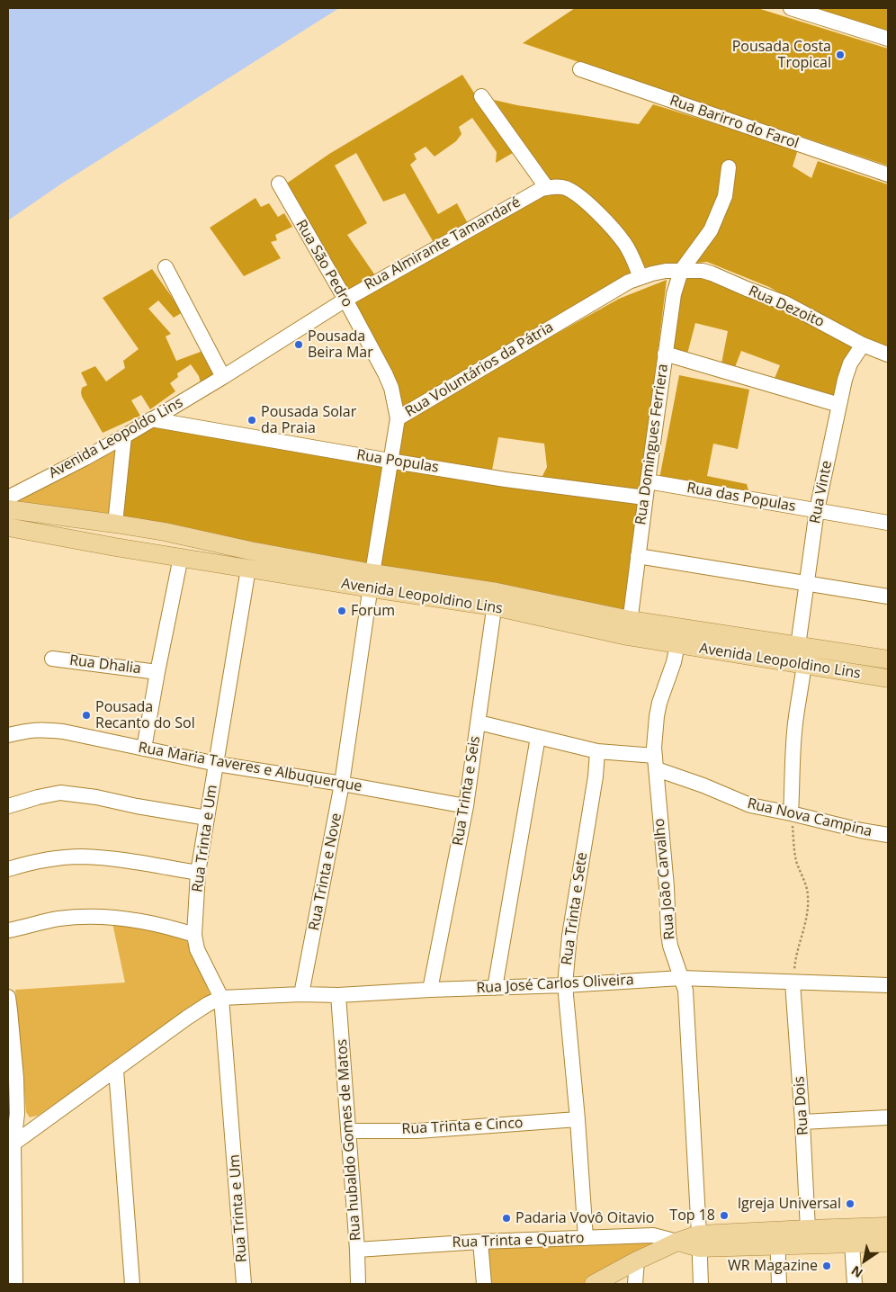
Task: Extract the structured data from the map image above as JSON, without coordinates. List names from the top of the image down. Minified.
{"streets":{"main road":["Avenida Leopoldino Lins"],"street":["Rua Barirro do Farol","Rua Almirante Tamandaré","Rua São Pedro","Rua Dezoito","Rua Voluntários da Pátria","Avenida Leopoldo Lins","Rua Domingues Ferriera","Rua Populas","Rua Vinte","Rua das Populas","Rua Dhalia","Rua Maria Taveres e Albuquerque","Rua Trinta e Seis","Rua Nova Campina","Rua Trinta e Um","Rua Trinta e Nove","Rua João Carvalho","Rua Trinta e Sete","Rua José Carlos Oliveira","Rua Dois","Rua Trinta e Cinco","Rua hubaldo Gomes de Matos","Rua Trinta e Quatro"]},"crossings":[["Rua Almirante Tamandaré","Rua São Pedro"],["Rua Almirante Tamandaré","Rua Voluntários da Pátria"],["Rua Almirante Tamandaré","Avenida Leopoldo Lins"],["Rua São Pedro","Rua Voluntários da Pátria"],["Rua Dezoito","Rua Voluntários da Pátria"],["Rua Dezoito","Rua Domingues Ferriera"],["Rua Dezoito","Rua Vinte"],["Rua Voluntários da Pátria","Rua Domingues Ferriera"],["Rua Voluntários da Pátria","Rua Populas"],["Rua Voluntários da Pátria","Avenida Leopoldino Lins"],["Rua Voluntários da Pátria","Rua Trinta e Nove"],["Avenida Leopoldo Lins","Rua Populas"],["Rua Domingues Ferriera","Rua Populas"],["Rua Domingues Ferriera","Rua das Populas"],["Rua Domingues Ferriera","Avenida Leopoldino Lins"],["Rua Vinte","Rua das Populas"],["Rua Vinte","Avenida Leopoldino Lins"],["Rua Vinte","Rua Nova Campina"],["Avenida Leopoldino Lins","Rua Trinta e Seis"],["Avenida Leopoldino Lins","Rua Trinta e Um"],["Avenida Leopoldino Lins","Rua Trinta e Nove"],["Avenida Leopoldino Lins","Rua João Carvalho"],["Rua Maria Taveres e Albuquerque","Rua Trinta e Seis"],["Rua Maria Taveres e Albuquerque","Rua Trinta e Um"],["Rua Maria Taveres e Albuquerque","Rua Trinta e Nove"],["Rua Trinta e Seis","Rua José Carlos Oliveira"],["Rua Nova Campina","Rua João Carvalho"],["Rua Trinta e Um","Rua José Carlos Oliveira"],["Rua Trinta e Nove","Rua José Carlos Oliveira"],["Rua João Carvalho","Rua José Carlos Oliveira"],["Rua Trinta e Sete","Rua José Carlos Oliveira"],["Rua Trinta e Sete","Rua Trinta e Cinco"],["Rua Trinta e Sete","Rua Trinta e Quatro"],["Rua José Carlos Oliveira","Rua Dois"],["Rua José Carlos Oliveira","Rua hubaldo Gomes de Matos"],["Rua Trinta e Cinco","Rua hubaldo Gomes de Matos"],["Rua hubaldo Gomes de Matos","Rua Trinta e Quatro"]],"places":["Pousada Costa Tropical","Pousada Beira Mar","Pousada Solar da Praia","Forum","Pousada Recanto do Sol","Igreja Universal","Top 18","Padaria Vovô Oitavio","WR Magazine"],"north":"bottom left"}
